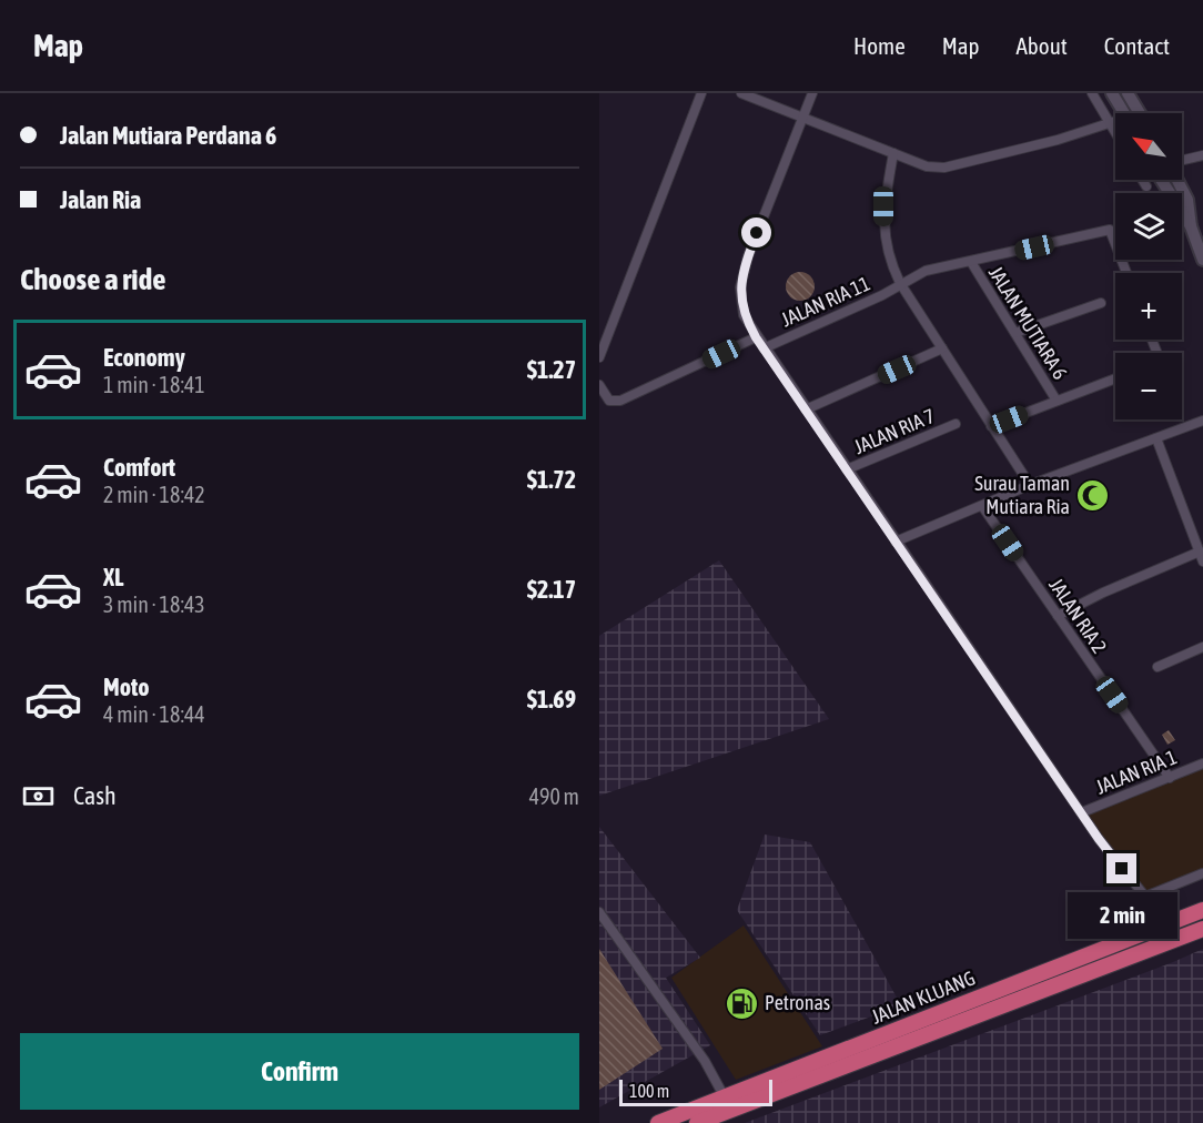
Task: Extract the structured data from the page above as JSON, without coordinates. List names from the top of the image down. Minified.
{"streets":{"highway":["JALAN KLUANG"],"street":["JALAN RIA 11","JALAN MUTIARA 6","JALAN RIA 7","JALAN RIA 2","JALAN RIA 1"]},"crossings":[["JALAN RIA 11","JALAN MUTIARA 6"],["JALAN RIA 2","JALAN RIA 1"]],"places":{"mosque":["Surau Taman Mutiara Ria"],"fuel station":["Petronas"]},"scale_bar":"100 m","north":"top left","page":{"header":"Map","nav":["Home","Map","About","Contact"],"banner":["Jalan Mutiara Perdana 6","Jalan Ria"],"map_buttons":["+","−"],"heading":"Choose a ride","list":[{"name":"Economy","note":"1 min · 18:41","value":"$1.27"},{"name":"Comfort","note":"2 min · 18:42","value":"$1.72"},{"name":"XL","note":"3 min · 18:43","value":"$2.17"},{"name":"Moto","note":"4 min · 18:44","value":"$1.69"}],"pay":["Cash","490 m"],"bubble":"2 min","buttons":"Confirm","scale":"100 m"}}
